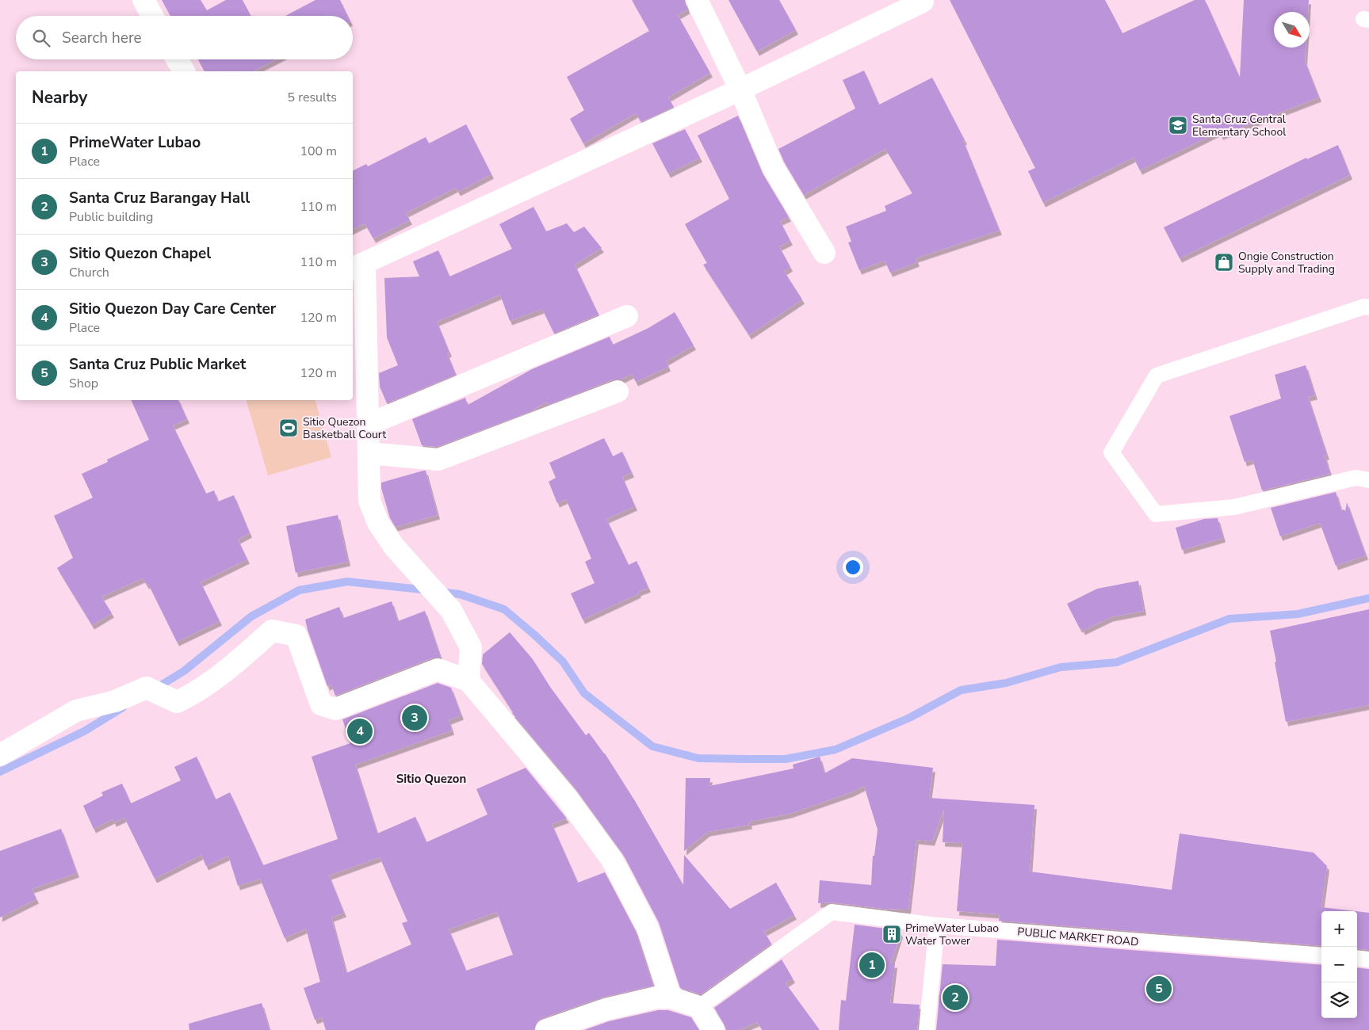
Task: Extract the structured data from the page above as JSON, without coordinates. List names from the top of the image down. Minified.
{"streets":{"lane":["PUBLIC MARKET ROAD"]},"districts":["Sitio Quezon"],"places":{"school or university":["Santa Cruz Central Elementary School"],"shop":["Ongie Construction Supply and Trading"],"sports":["Sitio Quezon Basketball Court"],"building":["PrimeWater Lubao Water Tower"]},"north":"bottom right","page":{"search":"Search here","heading":["Nearby","5 results"],"list":[{"mark":"1","name":"PrimeWater Lubao","note":"Place","value":"100 m"},{"mark":"2","name":"Santa Cruz Barangay Hall","note":"Public building","value":"110 m"},{"mark":"3","name":"Sitio Quezon Chapel","note":"Church","value":"110 m"},{"mark":"4","name":"Sitio Quezon Day Care Center","note":"Place","value":"120 m"},{"mark":"5","name":"Santa Cruz Public Market","note":"Shop","value":"120 m"}],"pins":["3","4","1","5","2"],"map_buttons":["+","−"]}}
